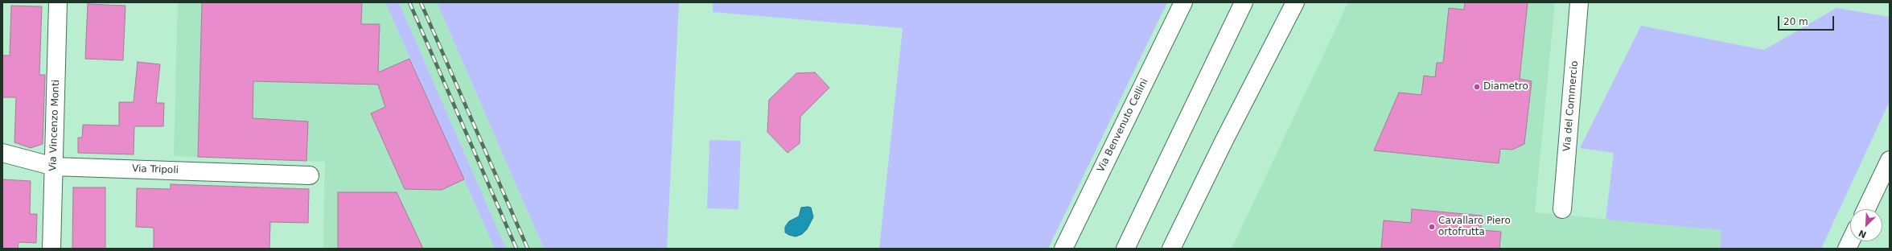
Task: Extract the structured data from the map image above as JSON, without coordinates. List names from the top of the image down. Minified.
{"streets":{"main road":["Via del Commercio","Via Vincenzo Monti","Via Benvenuto Cellini","Via Tripoli"]},"crossings":[["Via Vincenzo Monti","Via Tripoli"]],"places":["Diametro","Cavallaro Piero ortofrutta"],"scale_bar":"20 m","north":"bottom left"}
